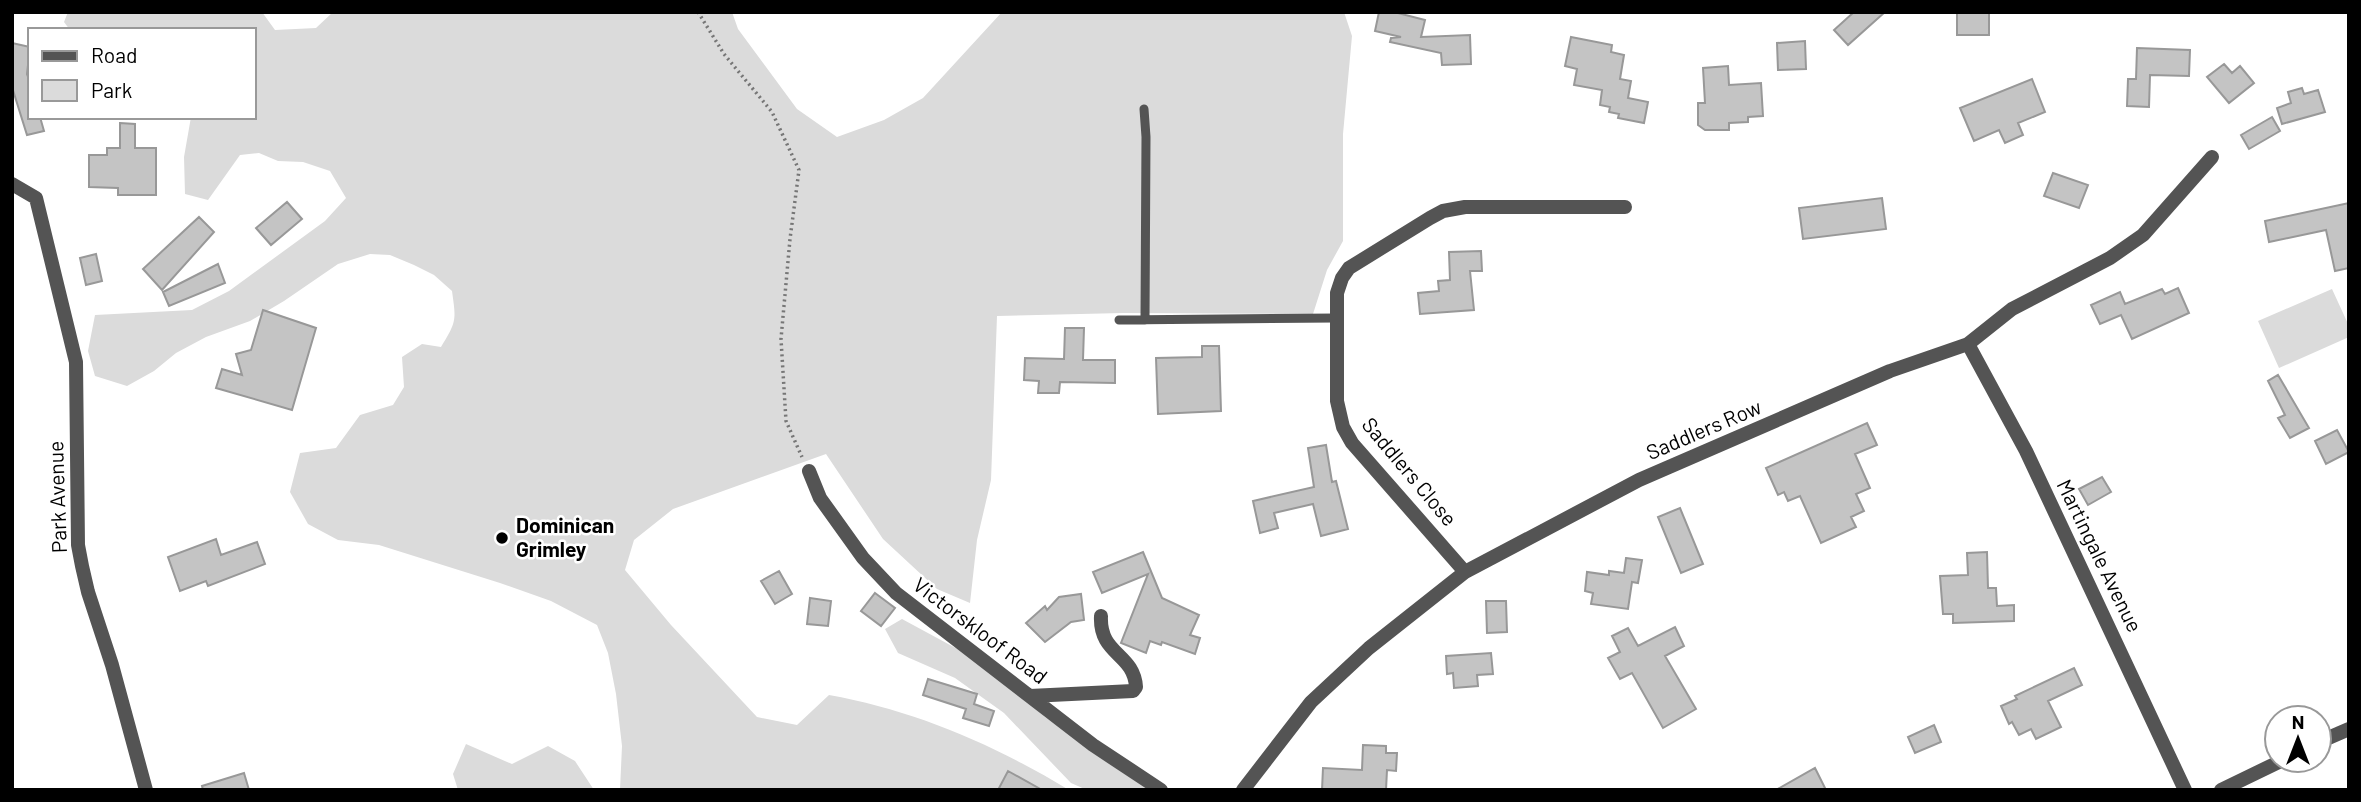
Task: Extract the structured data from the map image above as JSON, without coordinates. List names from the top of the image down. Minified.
{"streets":{"street":["Saddlers Row","Saddlers Close","Park Avenue","Martingale Avenue","Victorskloof Road"]},"crossings":[["Saddlers Row","Saddlers Close"],["Saddlers Row","Martingale Avenue"]],"places":["Dominican Grimley"],"legend":["Road","Park"],"north":"top"}
